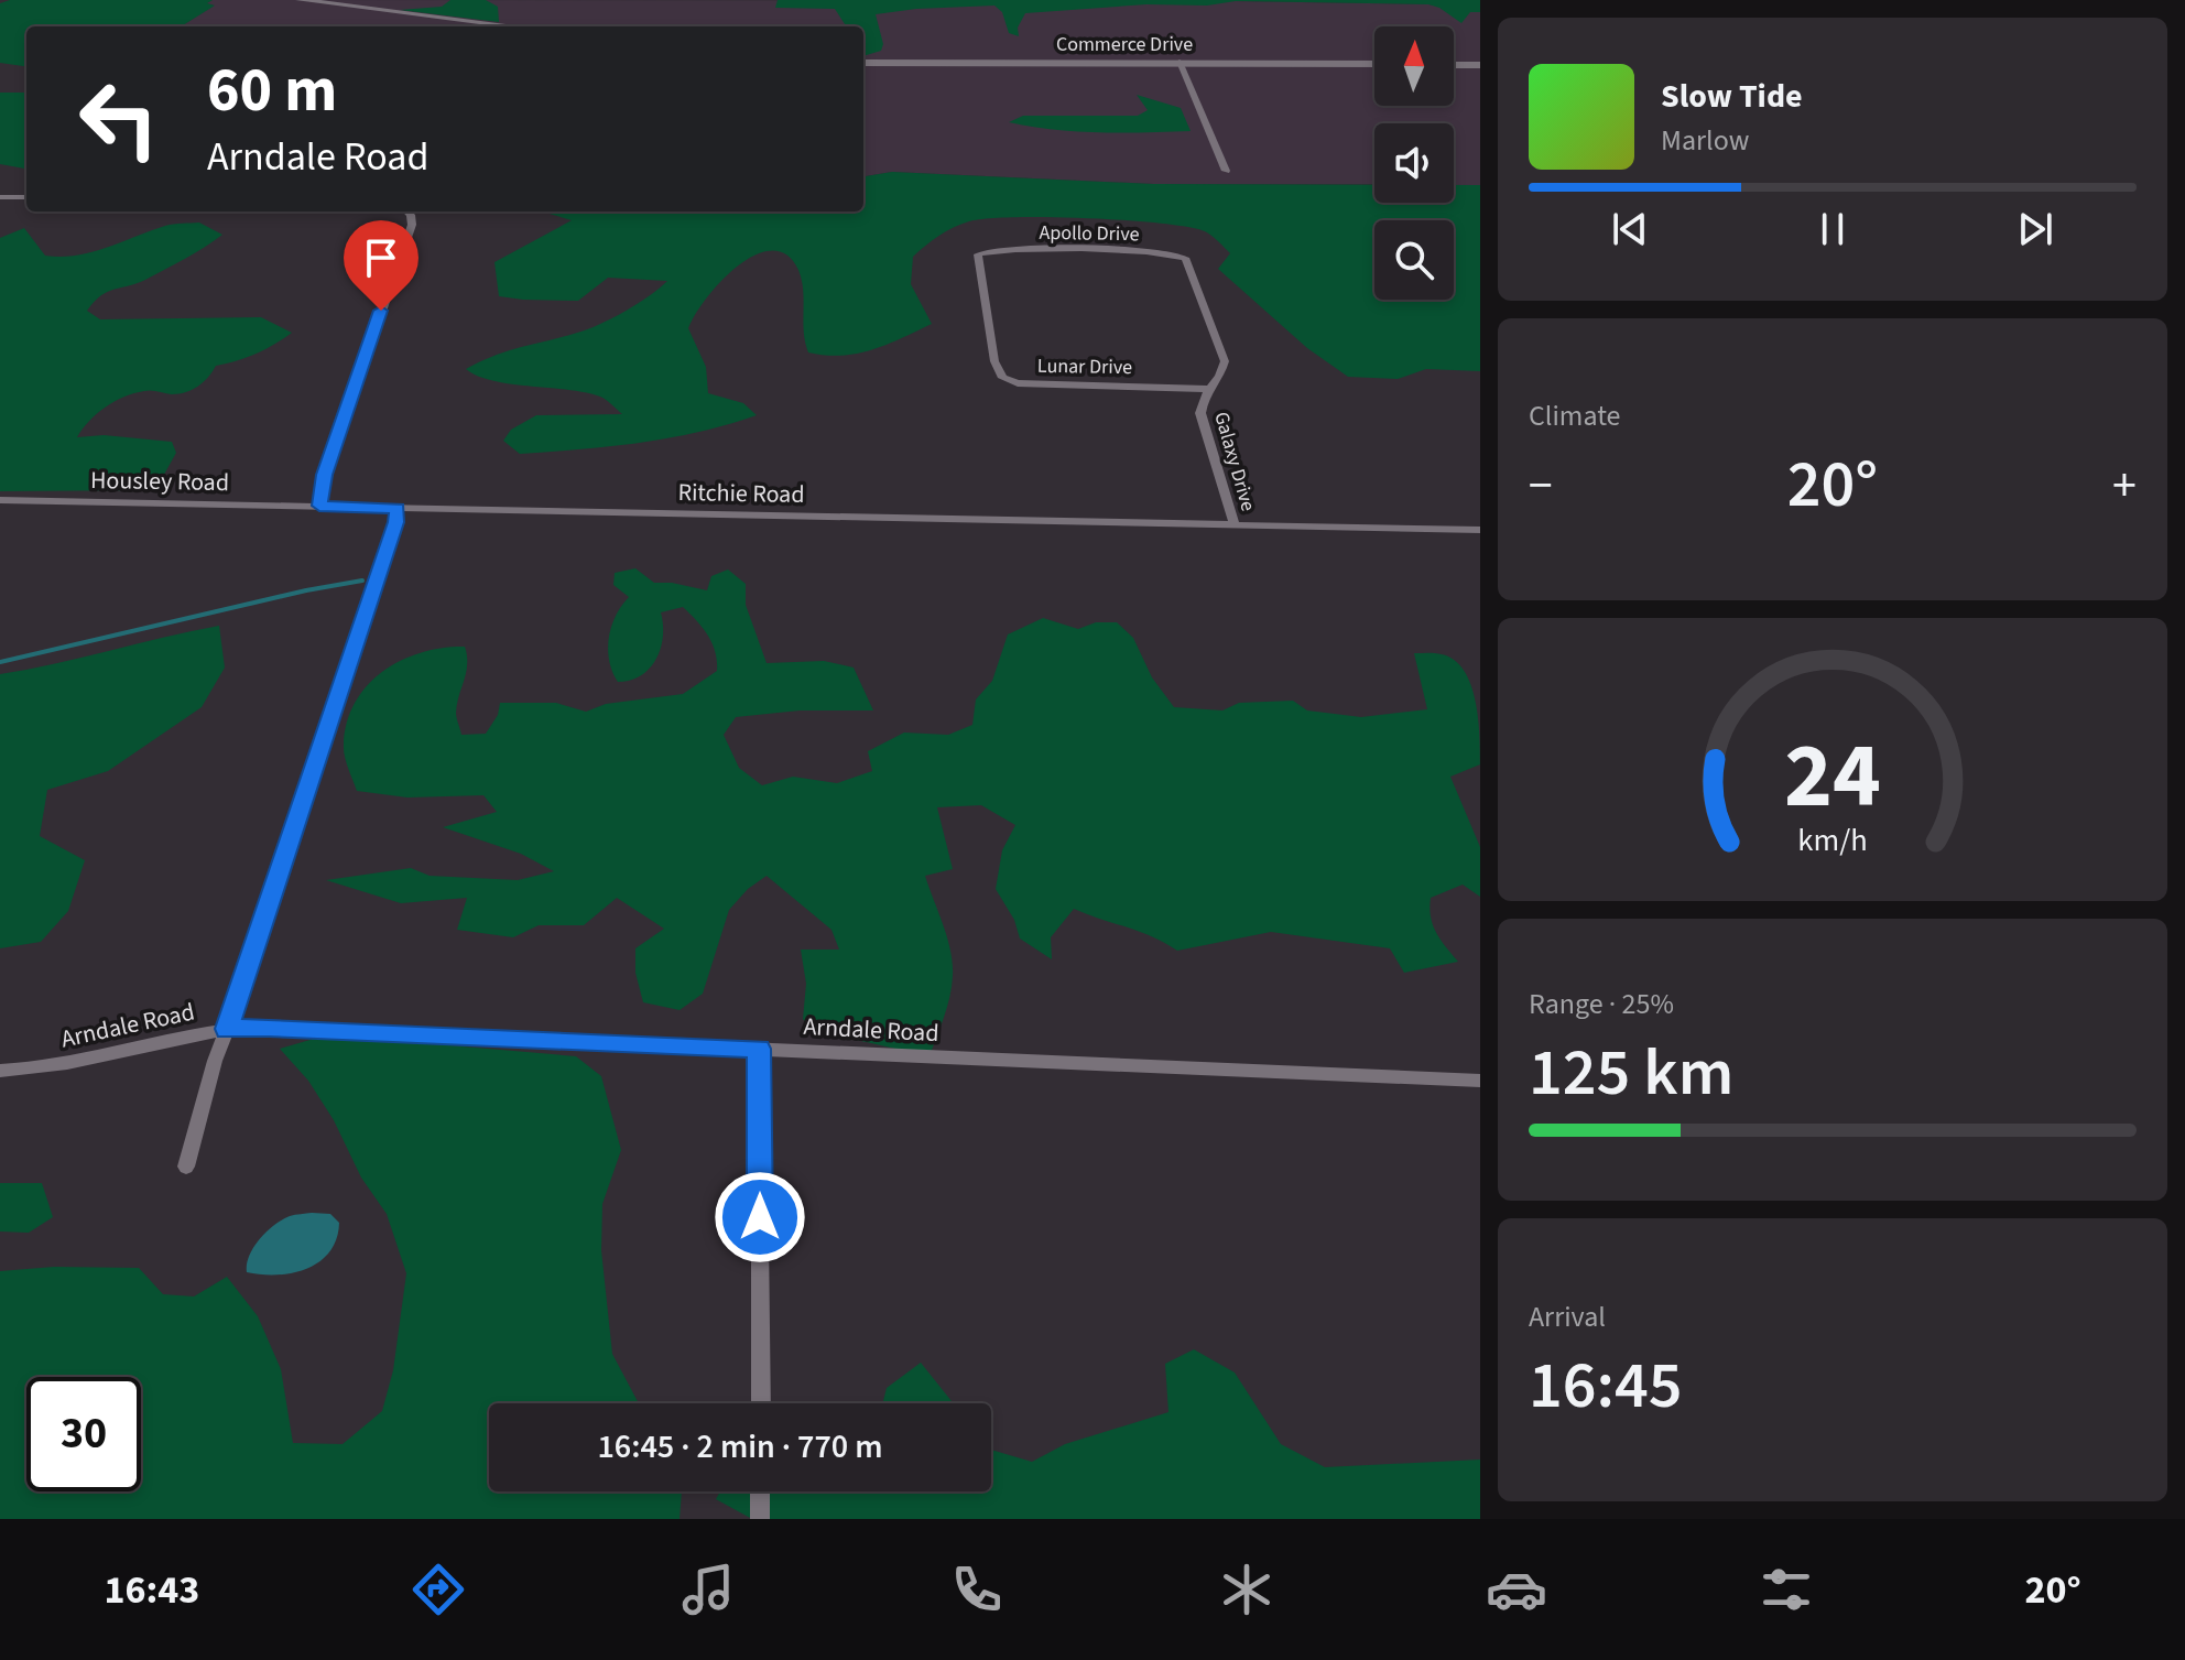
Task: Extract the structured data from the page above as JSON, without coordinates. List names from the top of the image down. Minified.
{"streets":{"street":["Commerce Drive","Apollo Drive","Lunar Drive","Galaxy Drive","Housley Road","Ritchie Road","Arndale Road"]},"crossings":[["Apollo Drive","Lunar Drive"],["Apollo Drive","Galaxy Drive"],["Lunar Drive","Galaxy Drive"],["Galaxy Drive","Ritchie Road"],["Housley Road","Ritchie Road"]],"north":"top","page":{"turn":["60 m","Arndale Road"],"song":["Slow Tide","Marlow"],"tile":["Climate",["Range · 25%","125 km"],["Arrival","16:45"]],"heat":["−","20°","+"],"limit":"30","trip":"16:45 · 2 min · 770 m","tabs":["16:43","20°"],"gauge":["24","km/h"]}}
